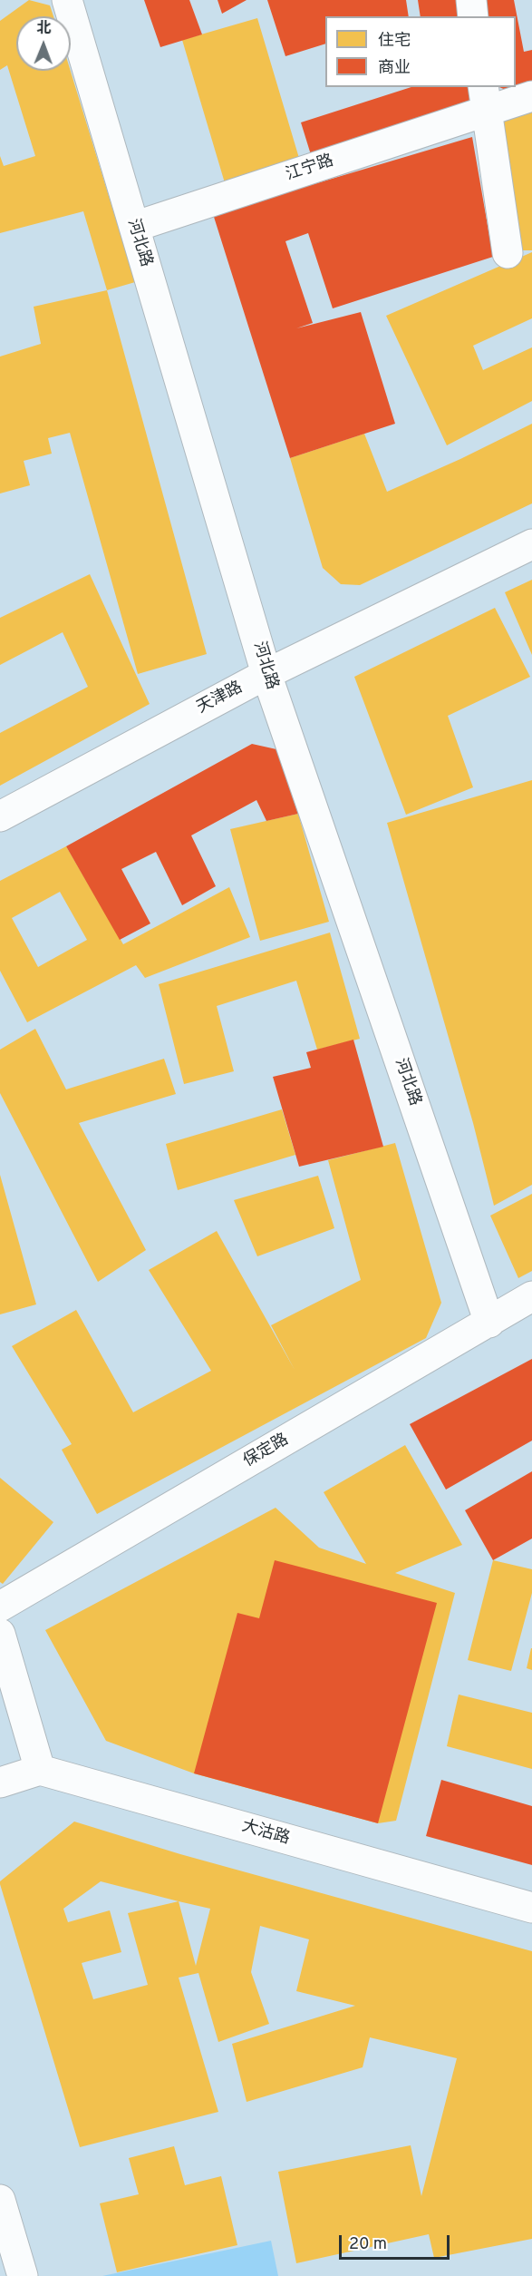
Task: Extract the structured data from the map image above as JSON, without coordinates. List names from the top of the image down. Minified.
{"streets":{"street":["江宁路","河北路","天津路","保定路","大沽路"]},"crossings":[["江宁路","河北路"],["河北路","天津路"],["河北路","保定路"]],"legend":["住宅","商业"],"scale_bar":"20 m","north":"top"}
